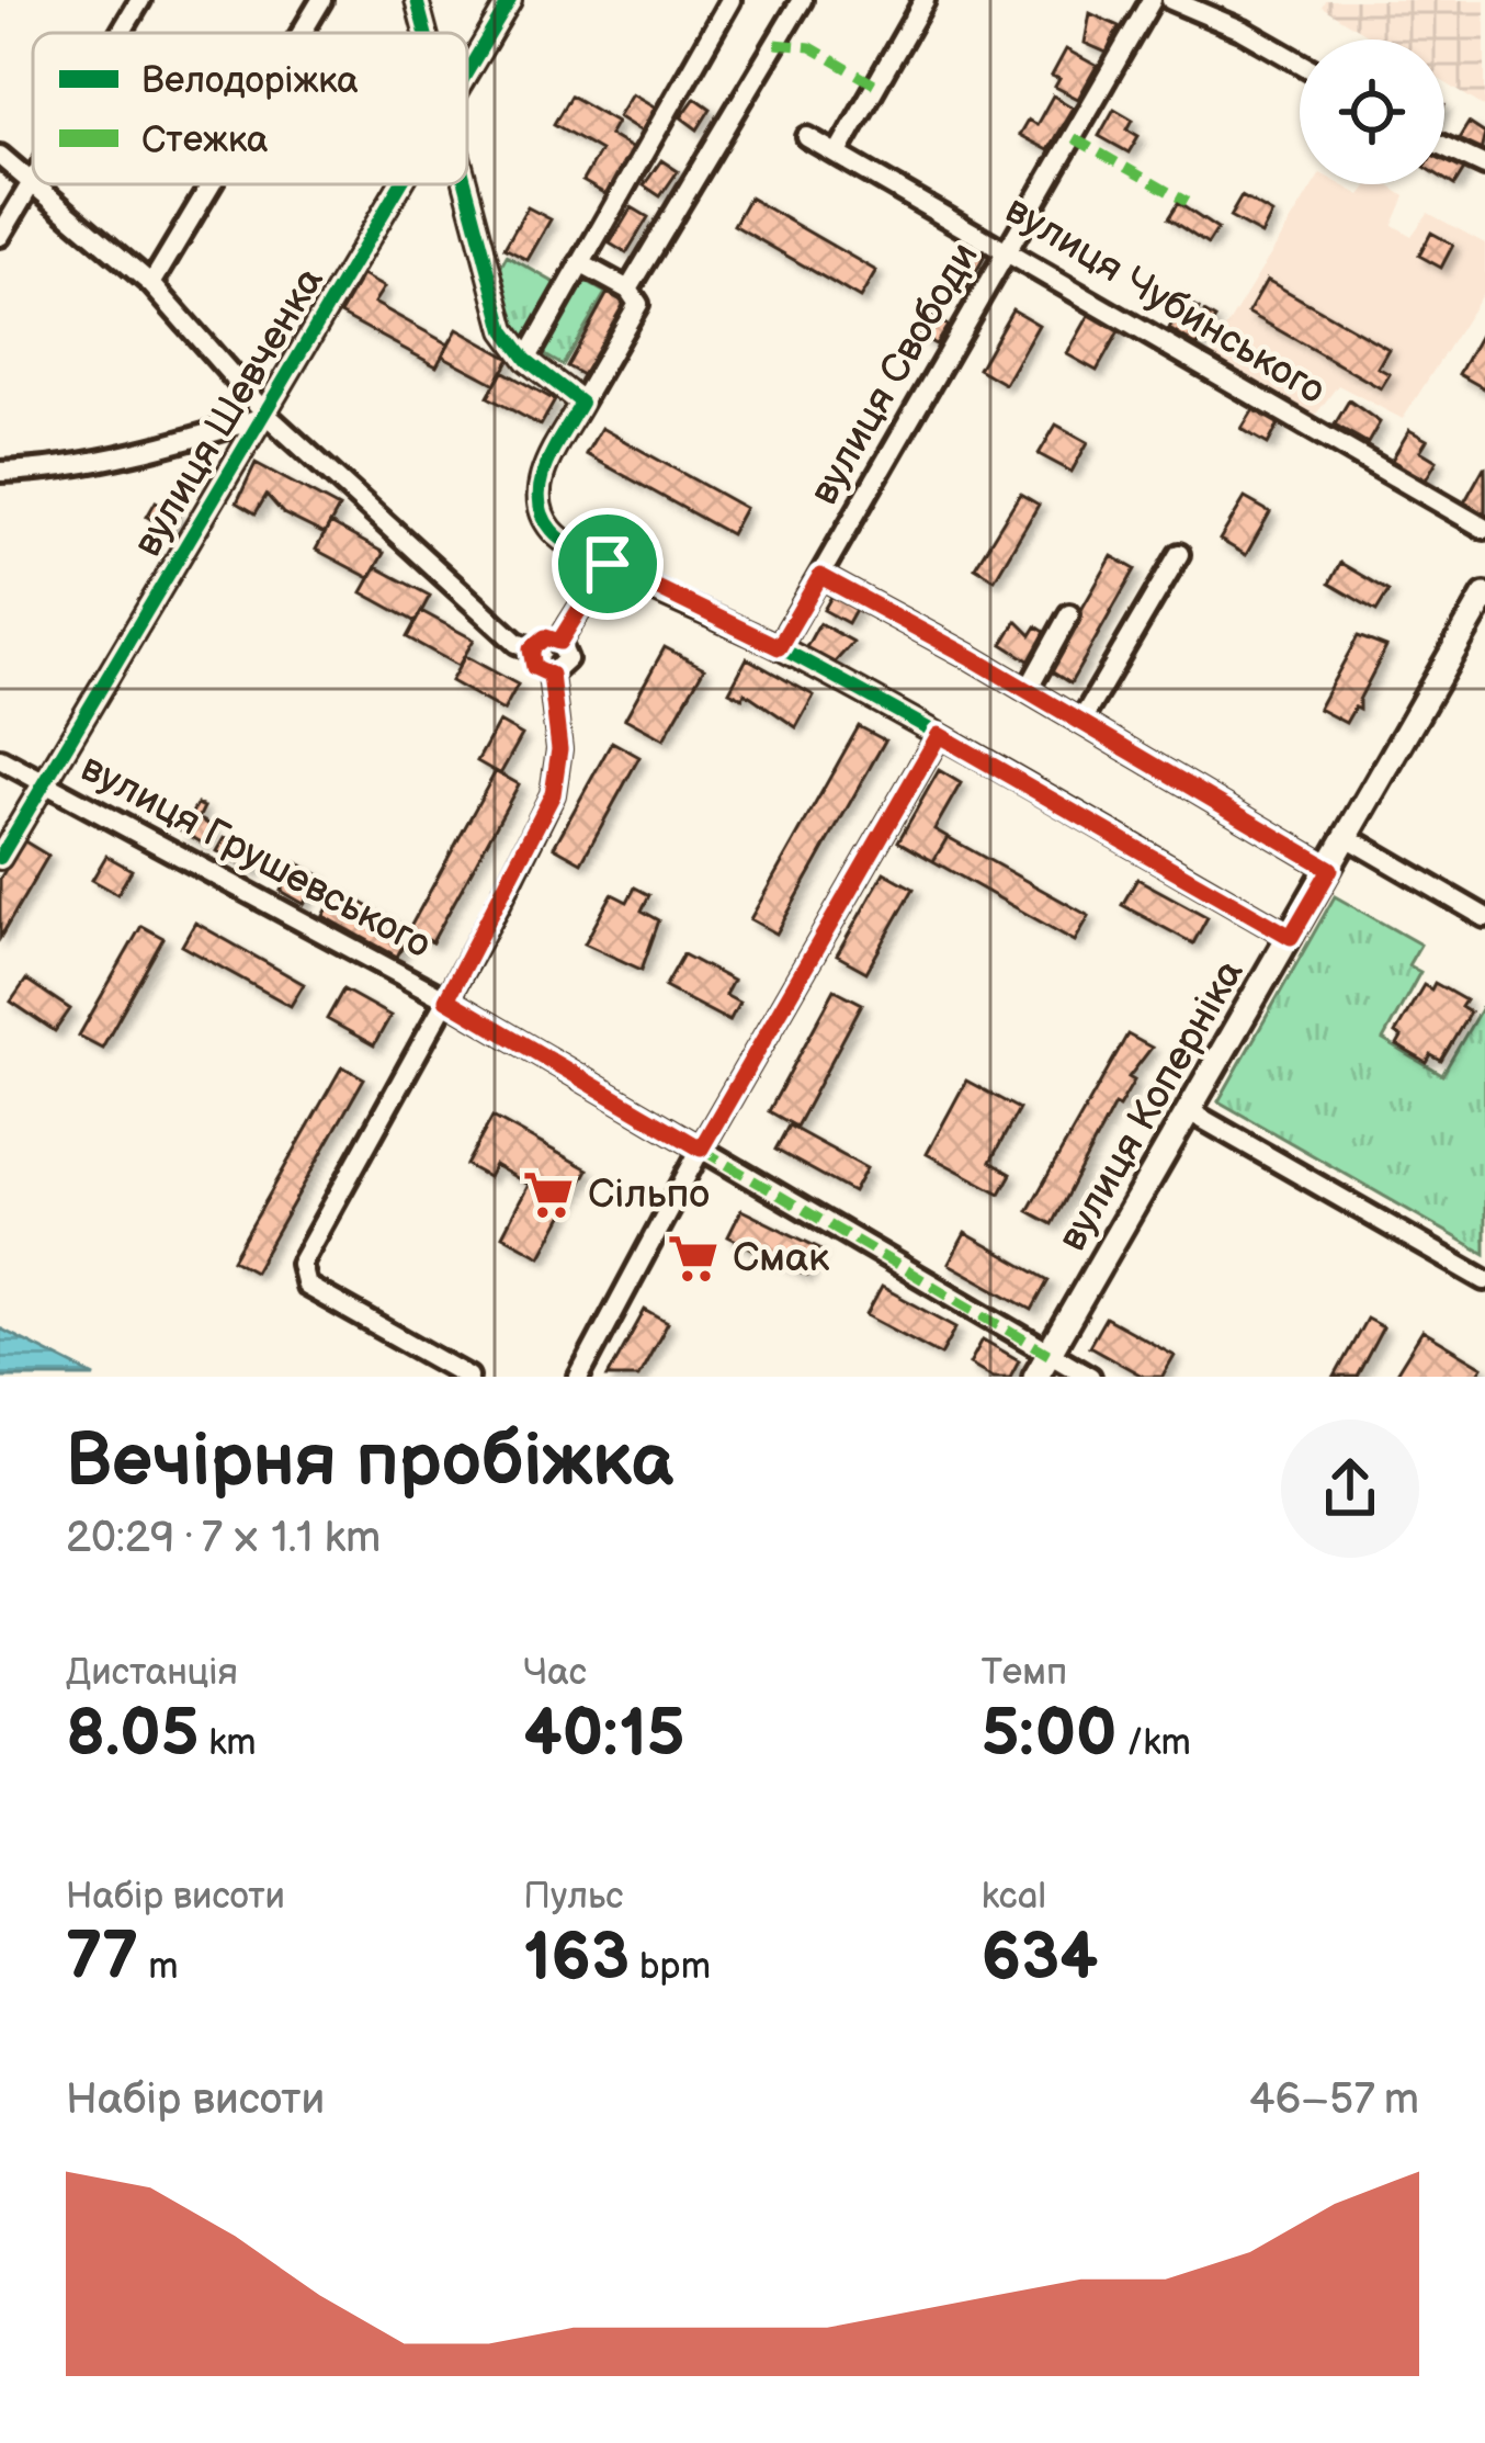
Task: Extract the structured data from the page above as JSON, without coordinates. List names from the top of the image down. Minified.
{"streets":{"main road":["вулиця Коперніка"],"street":["вулиця Чубинського","вулиця Свободи","вулиця Шевченка","вулиця Грушевського"]},"crossings":[["вулиця Чубинського","вулиця Свободи"],["вулиця Шевченка","вулиця Грушевського"],["вулиця Грушевського","вулиця Коперніка"]],"places":{"supermarket":["Сільпо","Смак"]},"legend":["Велодоріжка","Стежка"],"page":{"heading":["Вечірня пробіжка","20:29 · 7 × 1.1 km"],"stats":[["Дистанція","8.05 km"],["Час","40:15"],["Темп","5:00 /km"],["Набір висоти","77 m"],["Пульс","163 bpm"],["kcal","634"]],"chart":["Набір висоти","46–57 m"]}}
